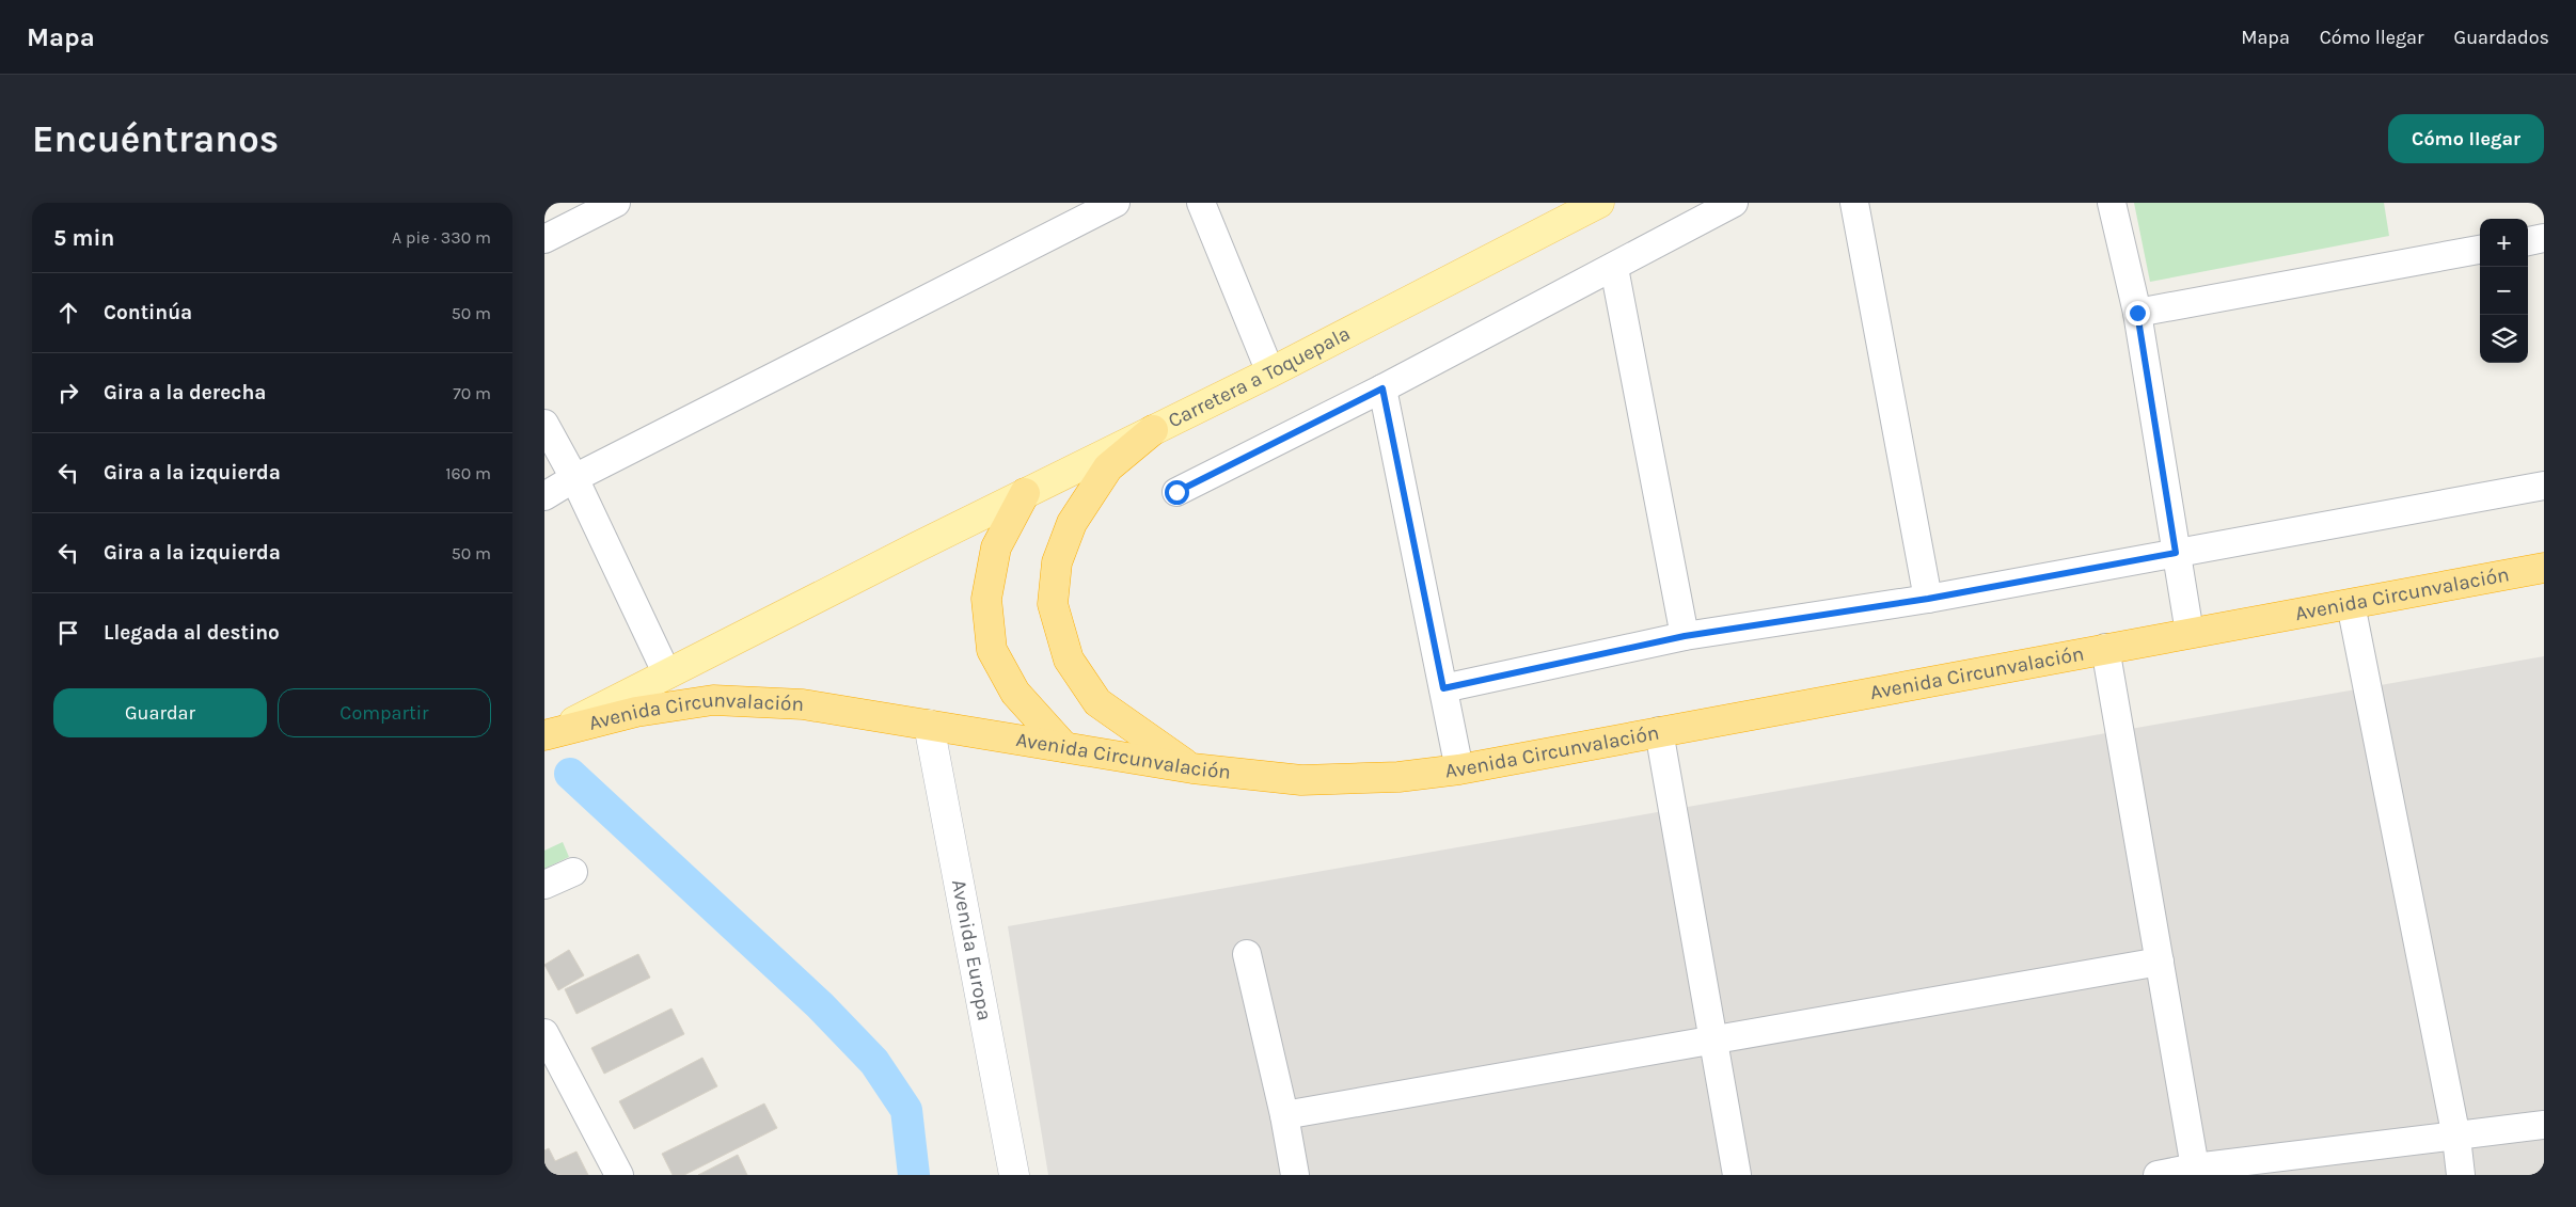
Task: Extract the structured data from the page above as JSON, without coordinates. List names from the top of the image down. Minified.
{"streets":{"highway":["Avenida Circunvalación"],"main road":["Carretera a Toquepala","Avenida Europa"]},"crossings":[["Carretera a Toquepala","Avenida Circunvalación"],["Avenida Circunvalación","Avenida Europa"]],"page":{"header":"Mapa","nav":["Mapa","Cómo llegar","Guardados"],"buttons":["Cómo llegar",["Guardar","Compartir"]],"title":"Encuéntranos","heading":["5 min","A pie · 330 m"],"map_buttons":["+","−"],"list":[["Continúa","50 m"],["Gira a la derecha","70 m"],["Gira a la izquierda","160 m"],["Gira a la izquierda","50 m"],"Llegada al destino"]}}
